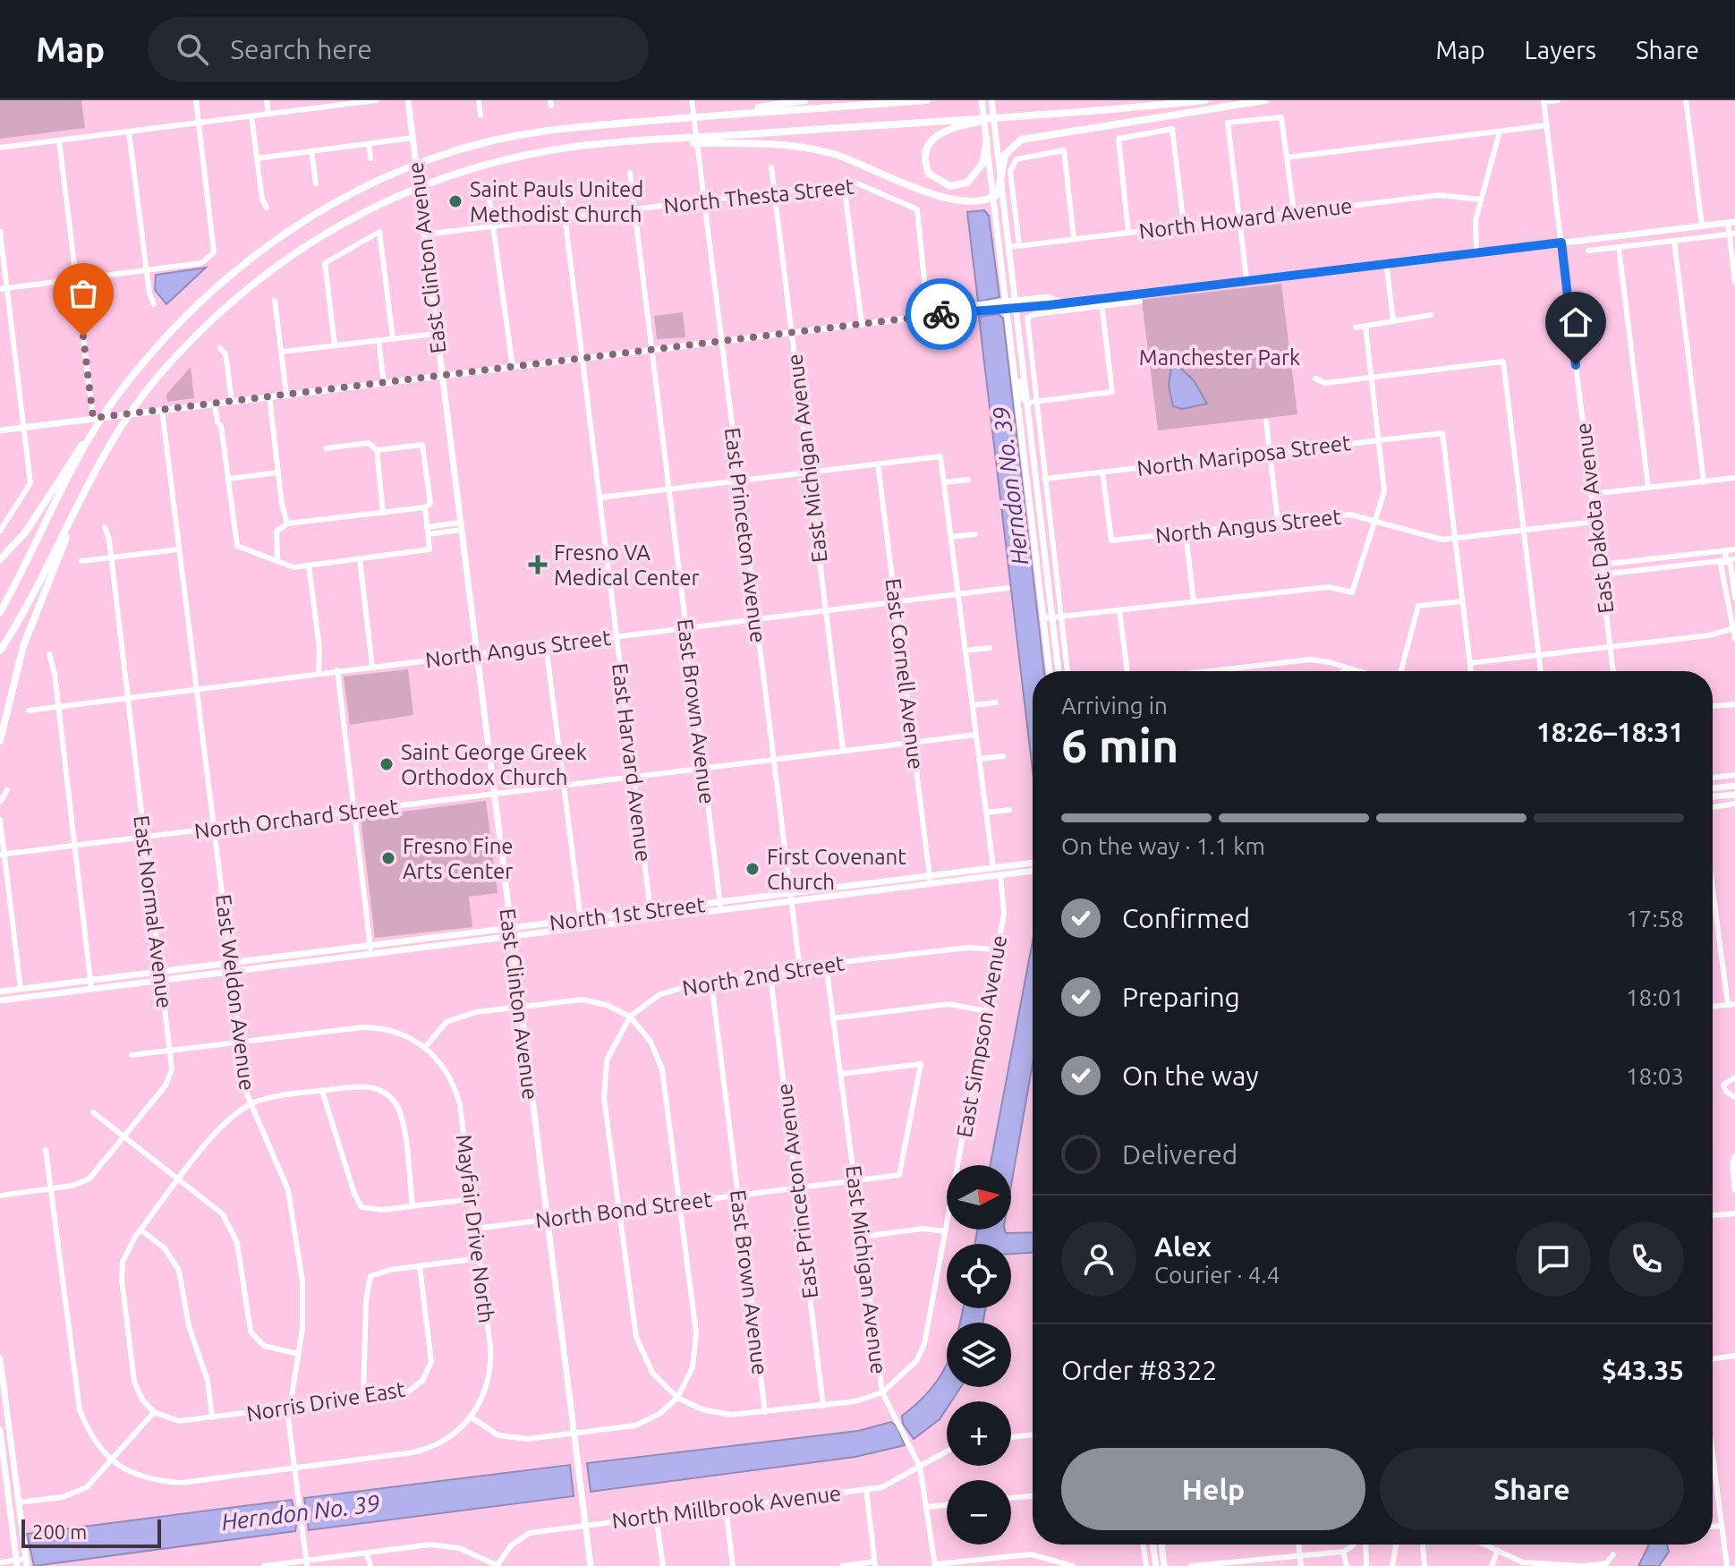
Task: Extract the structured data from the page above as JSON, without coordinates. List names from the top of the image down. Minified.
{"streets":{"main road":["East Clinton Avenue","North 1st Street"],"street":["North Thesta Street","North Howard Avenue","North Mariposa Street","East Michigan Avenue","East Dakota Avenue","North Angus Street","East Princeton Avenue","East Cornell Avenue","East Brown Avenue","East Harvard Avenue","North Orchard Street","East Normal Avenue","North 2nd Street","East Weldon Avenue","East Simpson Avenue","North Bond Street","Mayfair Drive North","Norris Drive East","North Millbrook Avenue"]},"crossings":[["North Thesta Street","East Clinton Avenue"],["North Thesta Street","East Michigan Avenue"],["North Thesta Street","East Princeton Avenue"],["North Thesta Street","East Brown Avenue"],["North Thesta Street","East Harvard Avenue"],["East Clinton Avenue","North Angus Street"],["East Clinton Avenue","North Orchard Street"],["East Clinton Avenue","North 1st Street"],["East Clinton Avenue","North Bond Street"],["East Clinton Avenue","North Millbrook Avenue"],["North Mariposa Street","North Angus Street"],["East Michigan Avenue","North Angus Street"],["East Michigan Avenue","North Orchard Street"],["East Michigan Avenue","North 2nd Street"],["East Michigan Avenue","East Simpson Avenue"],["East Michigan Avenue","North Bond Street"],["East Michigan Avenue","North Millbrook Avenue"],["East Dakota Avenue","North Angus Street"],["North Angus Street","East Princeton Avenue"],["North Angus Street","East Cornell Avenue"],["North Angus Street","East Brown Avenue"],["North Angus Street","East Harvard Avenue"],["North Angus Street","East Normal Avenue"],["North Angus Street","East Weldon Avenue"],["East Princeton Avenue","North Orchard Street"],["East Princeton Avenue","North 1st Street"],["East Princeton Avenue","North 2nd Street"],["East Princeton Avenue","North Bond Street"],["East Cornell Avenue","North Orchard Street"],["East Cornell Avenue","North 1st Street"],["East Brown Avenue","North Orchard Street"],["East Brown Avenue","North 1st Street"],["East Brown Avenue","North 2nd Street"],["East Brown Avenue","North Bond Street"],["East Harvard Avenue","North Orchard Street"],["East Harvard Avenue","North 1st Street"],["North Orchard Street","East Normal Avenue"],["North Orchard Street","East Weldon Avenue"],["East Normal Avenue","North 1st Street"],["North 1st Street","East Weldon Avenue"],["North 1st Street","East Simpson Avenue"],["North 2nd Street","East Simpson Avenue"],["East Weldon Avenue","Norris Drive East"],["North Bond Street","Mayfair Drive North"]],"water":["Herndon No. 39"],"parks":["Manchester Park"],"places":{"other":["Saint Pauls United Methodist Church","Saint George Greek Orthodox Church","Fresno Fine Arts Center","First Covenant Church"],"health":["Fresno VA Medical Center"]},"scale_bar":"200 m","north":"right","page":{"header":"Map","search":"Search here","nav":["Map","Layers","Share"],"heading":["6 min","Arriving in","18:26–18:31"],"panel":["Alex","Courier · 4.4","Order #8322","$43.35"],"bar":"On the way · 1.1 km","list":[["Confirmed","17:58"],["Preparing","18:01"],["On the way","18:03"],"Delivered"],"map_buttons":["+","−"],"buttons":["Help","Share"],"scale":"200 m"}}
